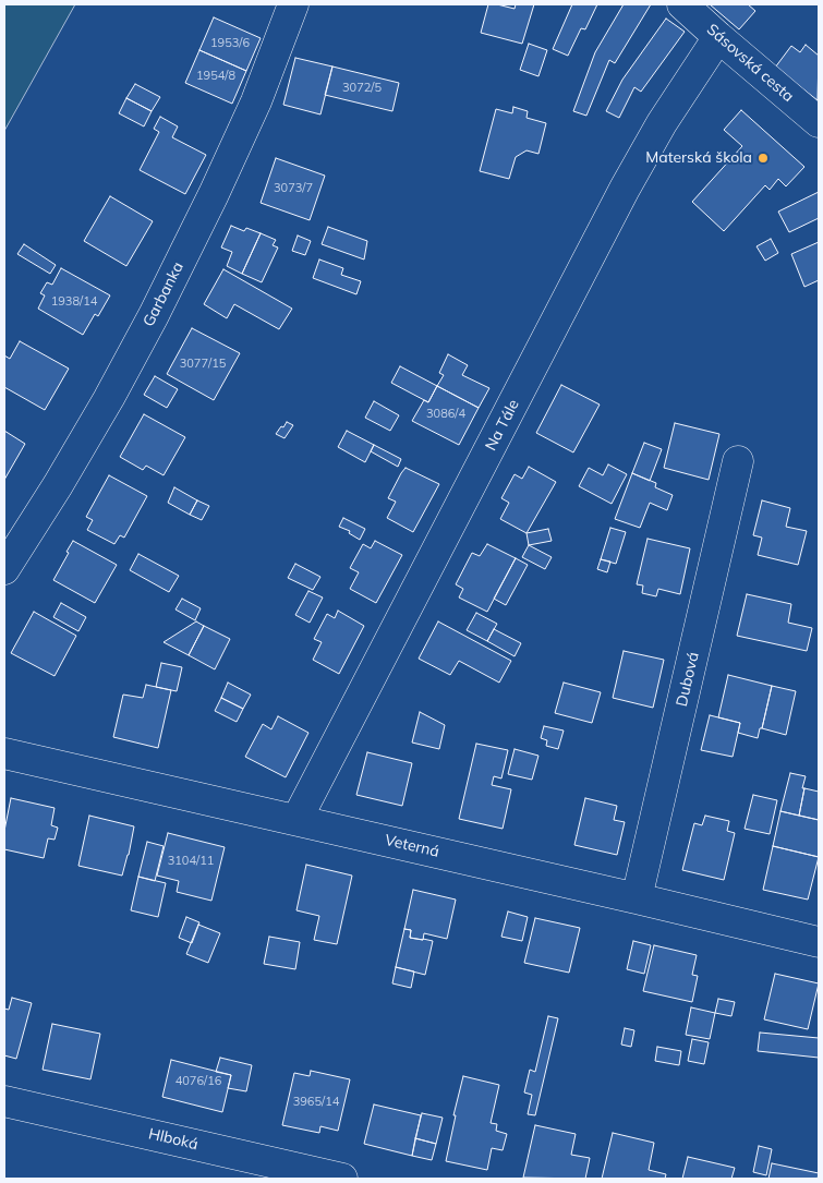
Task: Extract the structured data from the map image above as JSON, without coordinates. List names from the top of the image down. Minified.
{"streets":{"street":["Sásovská cesta","Garbanka","Na Tále","Dubová","Veterná","Hlboká"]},"crossings":[["Sásovská cesta","Na Tále"],["Na Tále","Veterná"],["Dubová","Veterná"]],"places":["Materská škola"],"house_numbers":["1953/6","1954/8","3072/5","3073/7","1938/14","3077/15","3086/4","3104/11","4076/16","3965/14"]}
